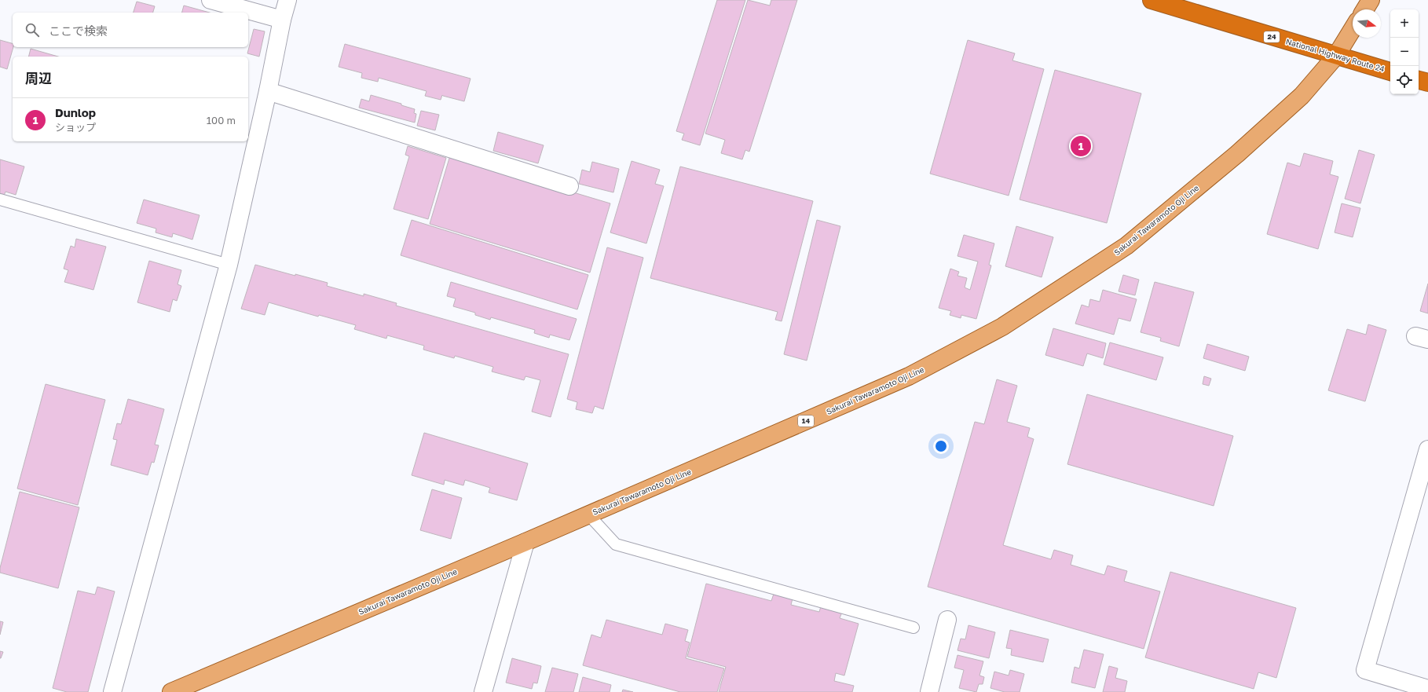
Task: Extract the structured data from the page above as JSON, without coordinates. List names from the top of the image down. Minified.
{"streets":{"highway":["24","National Highway Route 24"],"main road":["Sakurai Tawaramoto Oji Line","14"]},"crossings":[["National Highway Route 24","Sakurai Tawaramoto Oji Line"]],"north":"right","page":{"map_buttons":["+","−"],"search":"ここで検索","heading":"周辺","list":[{"mark":"1","name":"Dunlop","note":"ショップ","value":"100 m"}],"pins":"1"}}
